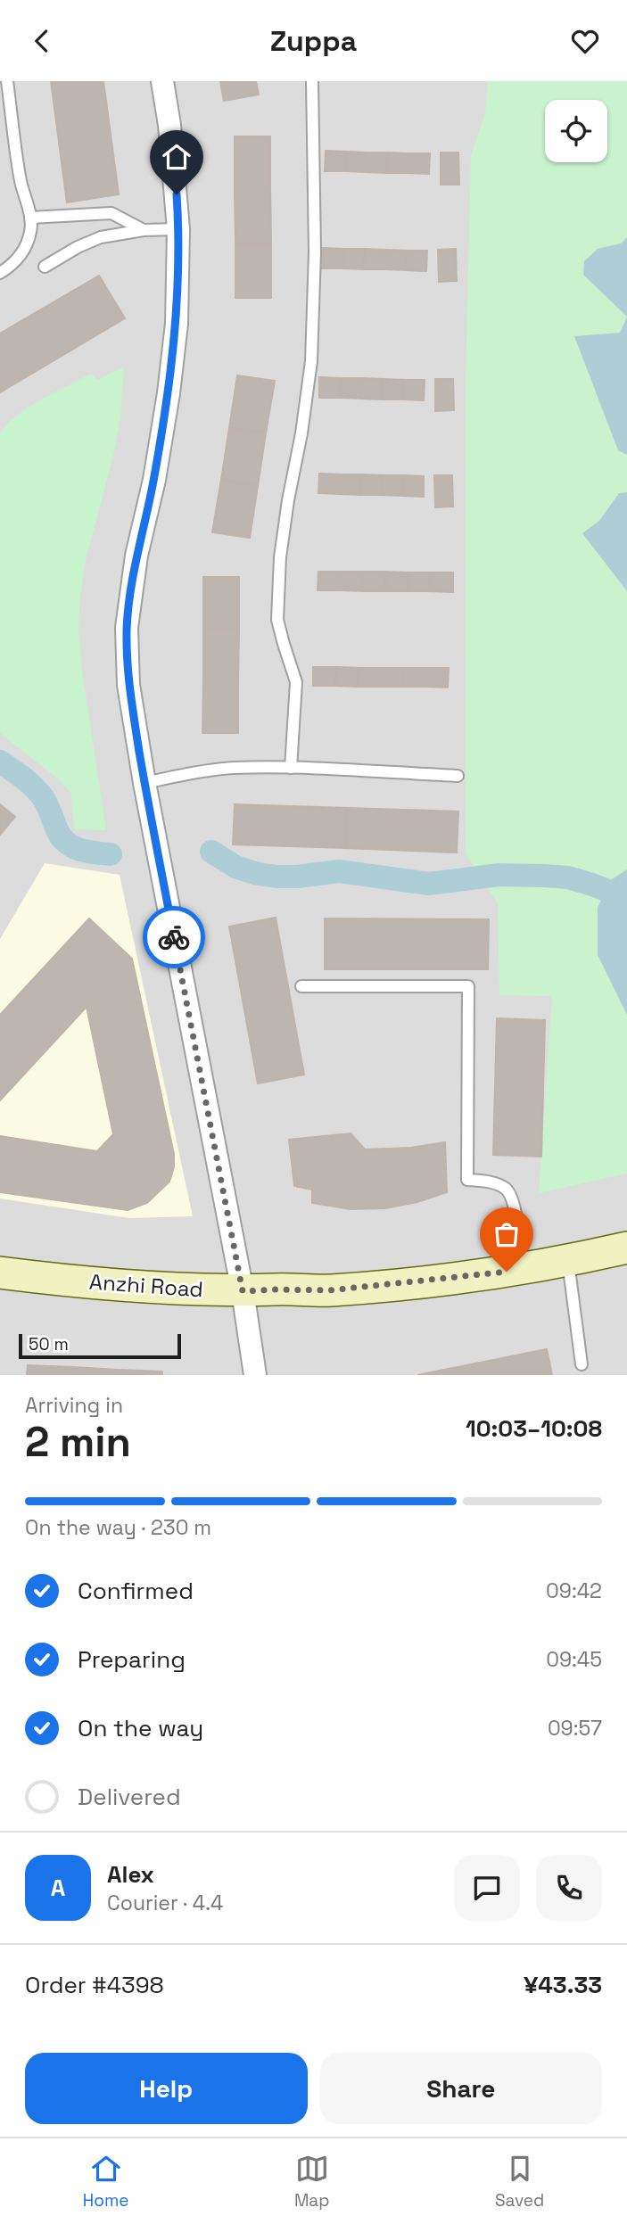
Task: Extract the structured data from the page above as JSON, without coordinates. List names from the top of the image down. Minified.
{"streets":{"street":["Anzhi Road"]},"scale_bar":"50 m","page":{"header":"Zuppa","scale":"50 m","heading":["2 min","Arriving in","10:03–10:08"],"panel":["Alex","Courier · 4.4","Order #4398","¥43.33"],"bar":"On the way · 230 m","list":[["Confirmed","09:42"],["Preparing","09:45"],["On the way","09:57"],"Delivered"],"round":"A","buttons":["Help","Share"],"tabs":["Home","Map","Saved"]}}
